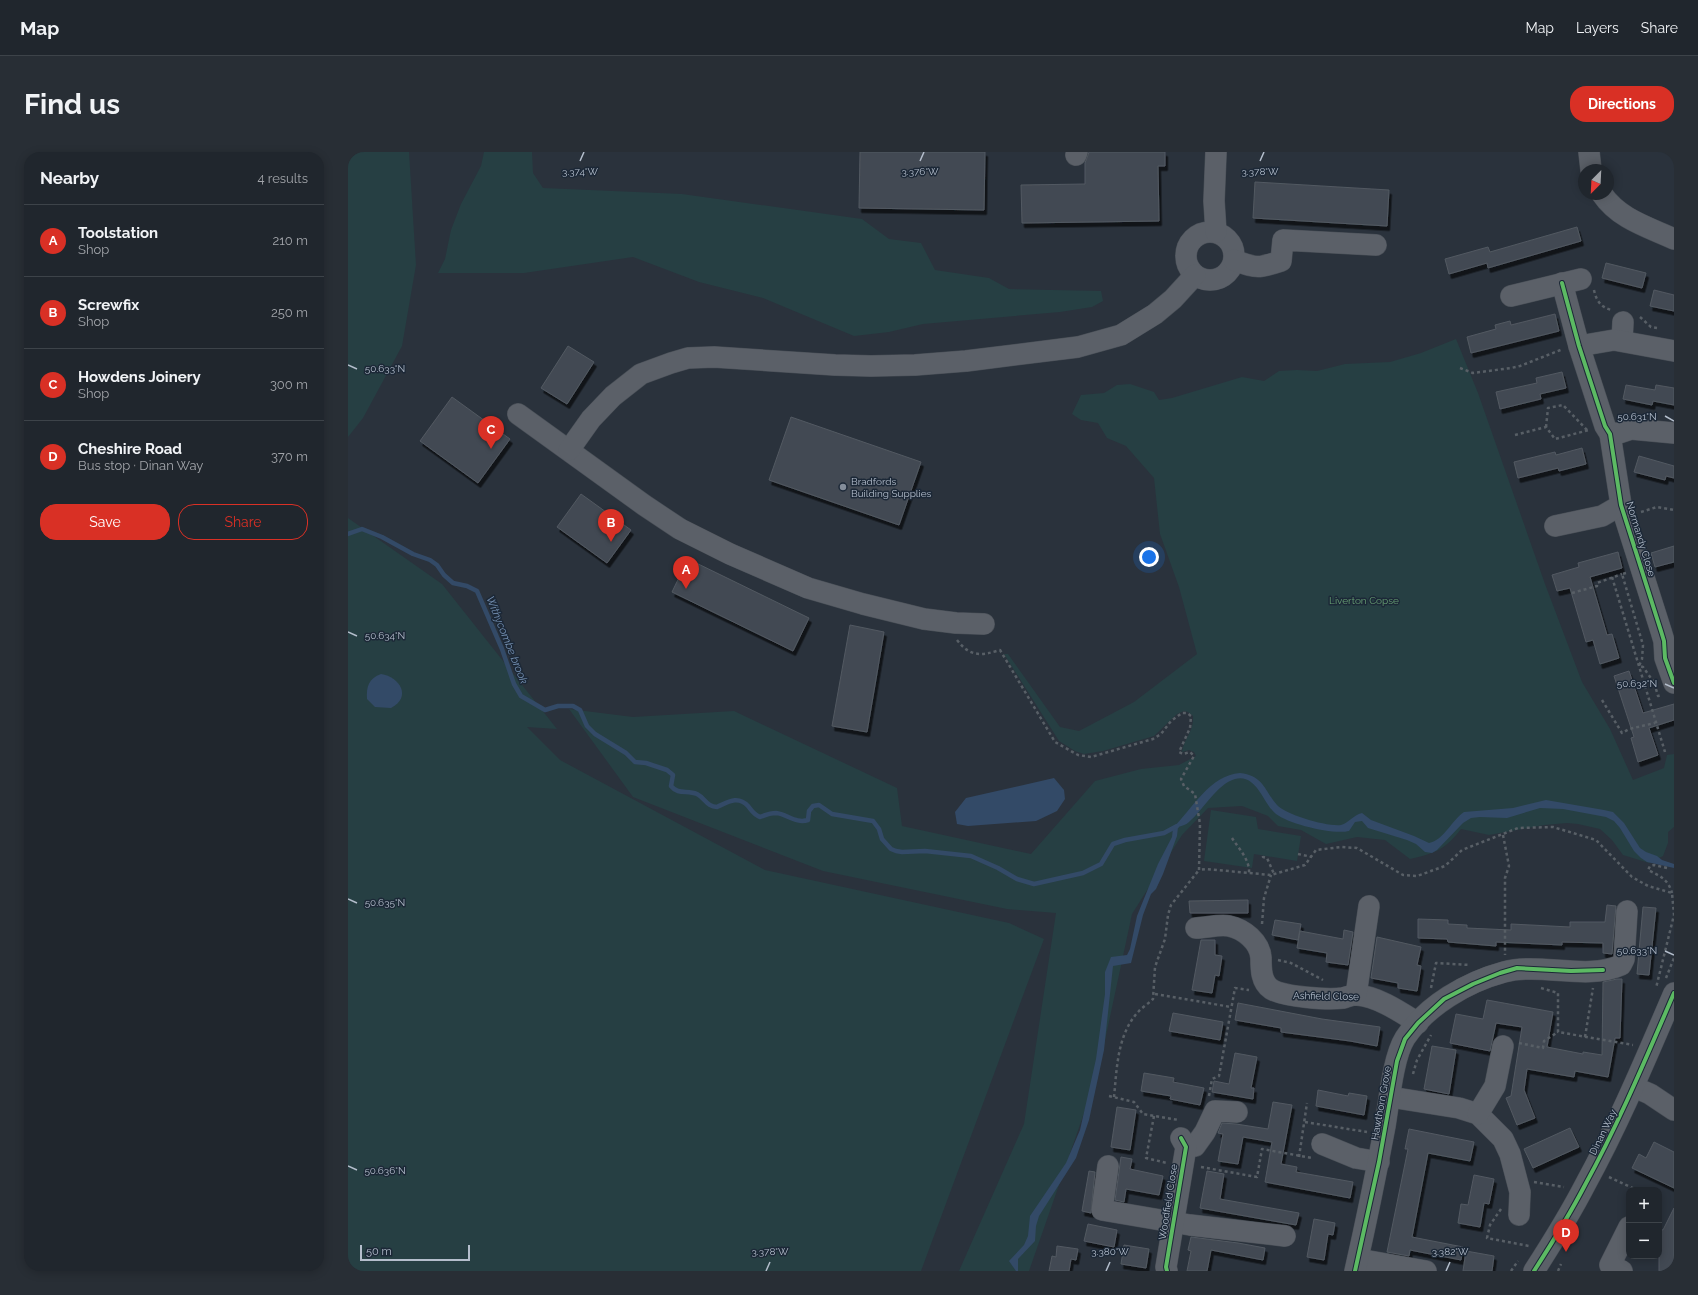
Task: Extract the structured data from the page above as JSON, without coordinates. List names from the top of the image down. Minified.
{"streets":{"street":["Normandy Close","Ashfield Close","Hawthorn Grove","Dinan Way","Woodfield Close"]},"crossings":[["Ashfield Close","Hawthorn Grove"]],"water":["Withycombe brook"],"parks":["Liverton Copse"],"places":["Bradfords Building Supplies"],"scale_bar":"50 m","north":"bottom left","page":{"header":"Map","nav":["Map","Layers","Share"],"buttons":["Directions",["Save","Share"]],"title":"Find us","heading":["Nearby","4 results"],"list":[{"mark":"A","name":"Toolstation","note":"Shop","value":"210 m"},{"mark":"B","name":"Screwfix","note":"Shop","value":"250 m"},{"mark":"C","name":"Howdens Joinery","note":"Shop","value":"300 m"},{"mark":"D","name":"Cheshire Road","note":"Bus stop · Dinan Way","value":"370 m"}],"pins":["C","B","A","D"],"map_buttons":["+","−"],"scale":"50 m"},"coordinates":["3.374°W","3.376°W","3.378°W","50.633°N","50.631°N","50.634°N","50.632°N","50.635°N","50.636°N","3.380°W","3.382°W"]}
